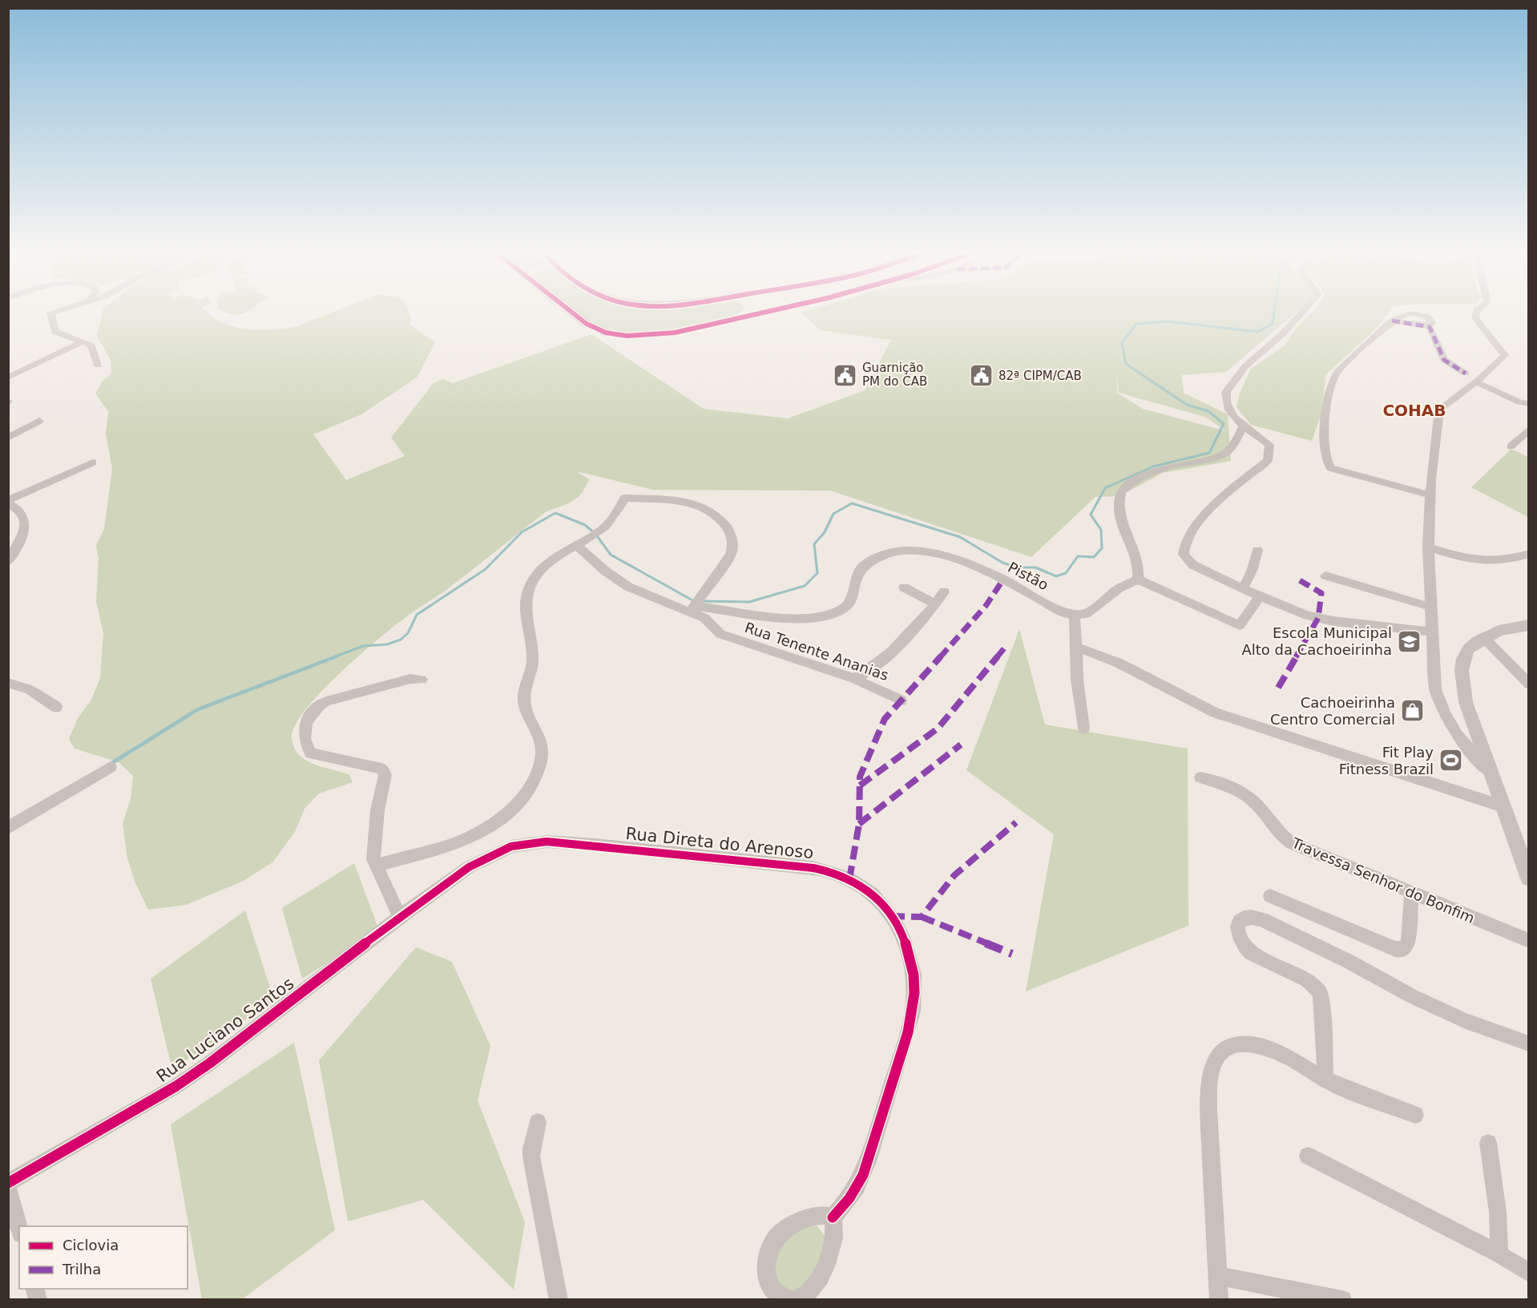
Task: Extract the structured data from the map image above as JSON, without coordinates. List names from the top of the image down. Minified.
{"streets":{"street":["Pistão","Rua Tenente Ananias","Rua Direta do Arenoso","Travessa Senhor do Bonfim","Rua Luciano Santos"]},"crossings":[["Pistão","Rua Tenente Ananias"],["Rua Direta do Arenoso","Rua Luciano Santos"]],"districts":["COHAB"],"places":{"public building":["Guarnição PM do CAB","82ª CIPM/CAB"],"school or university":["Escola Municipal Alto da Cachoeirinha"],"shop":["Cachoeirinha Centro Comercial"],"sports":["Fit Play Fitness Brazil"]},"legend":["Ciclovia","Trilha"]}
